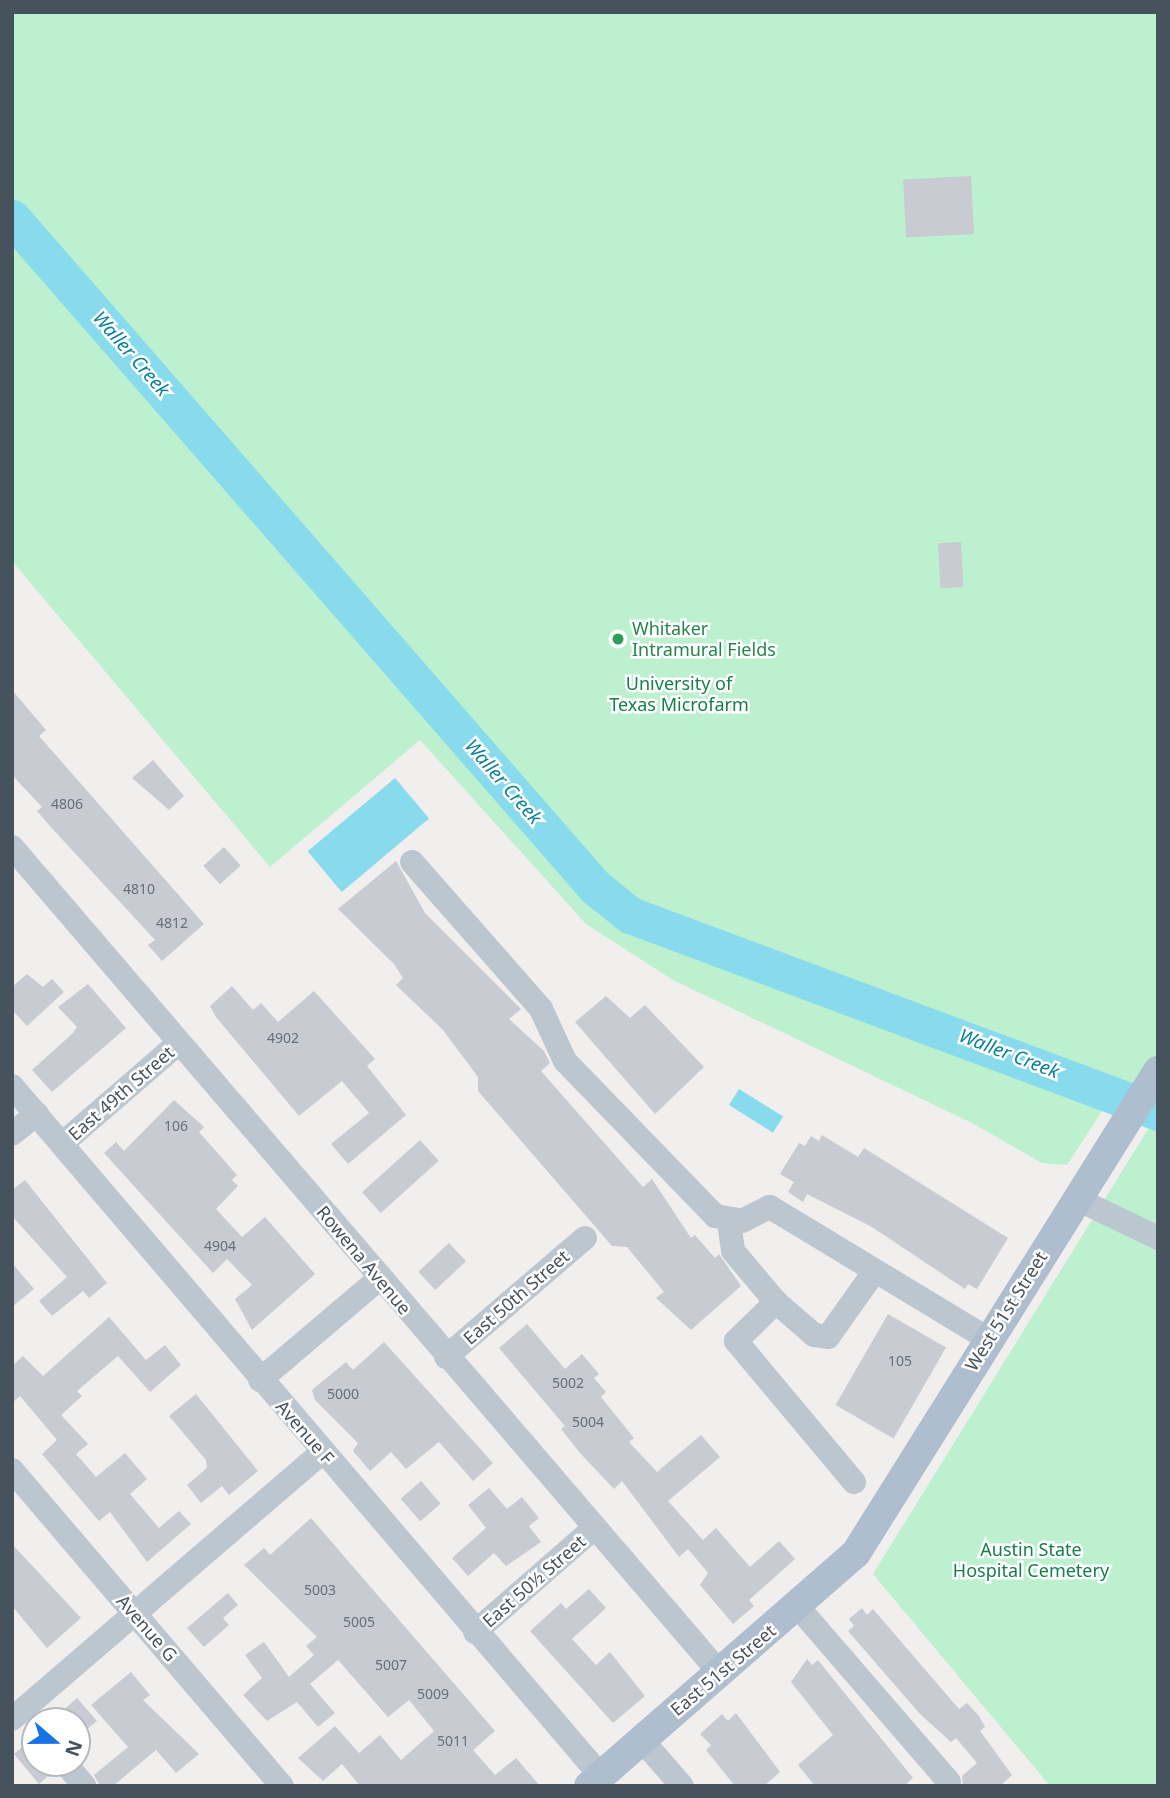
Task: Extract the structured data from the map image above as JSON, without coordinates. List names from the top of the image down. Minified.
{"streets":{"main road":["West 51st Street","East 51st Street"],"street":["East 49th Street","Rowena Avenue","East 50th Street","Avenue F","East 50½ Street","Avenue G"]},"crossings":[["East 49th Street","Rowena Avenue"],["East 49th Street","Avenue F"],["Rowena Avenue","East 50th Street"],["Rowena Avenue","East 50½ Street"],["Rowena Avenue","East 51st Street"],["West 51st Street","East 51st Street"],["Avenue F","East 50½ Street"],["Avenue F","East 51st Street"]],"water":["Waller Creek"],"parks":["University of Texas Microfarm","Austin State Hospital Cemetery"],"places":["Whitaker Intramural Fields"],"house_numbers":["4806","4810","4812","4902","106","4904","105","5002","5000","5004","5003","5005","5007","5009","5011"],"north":"right"}
